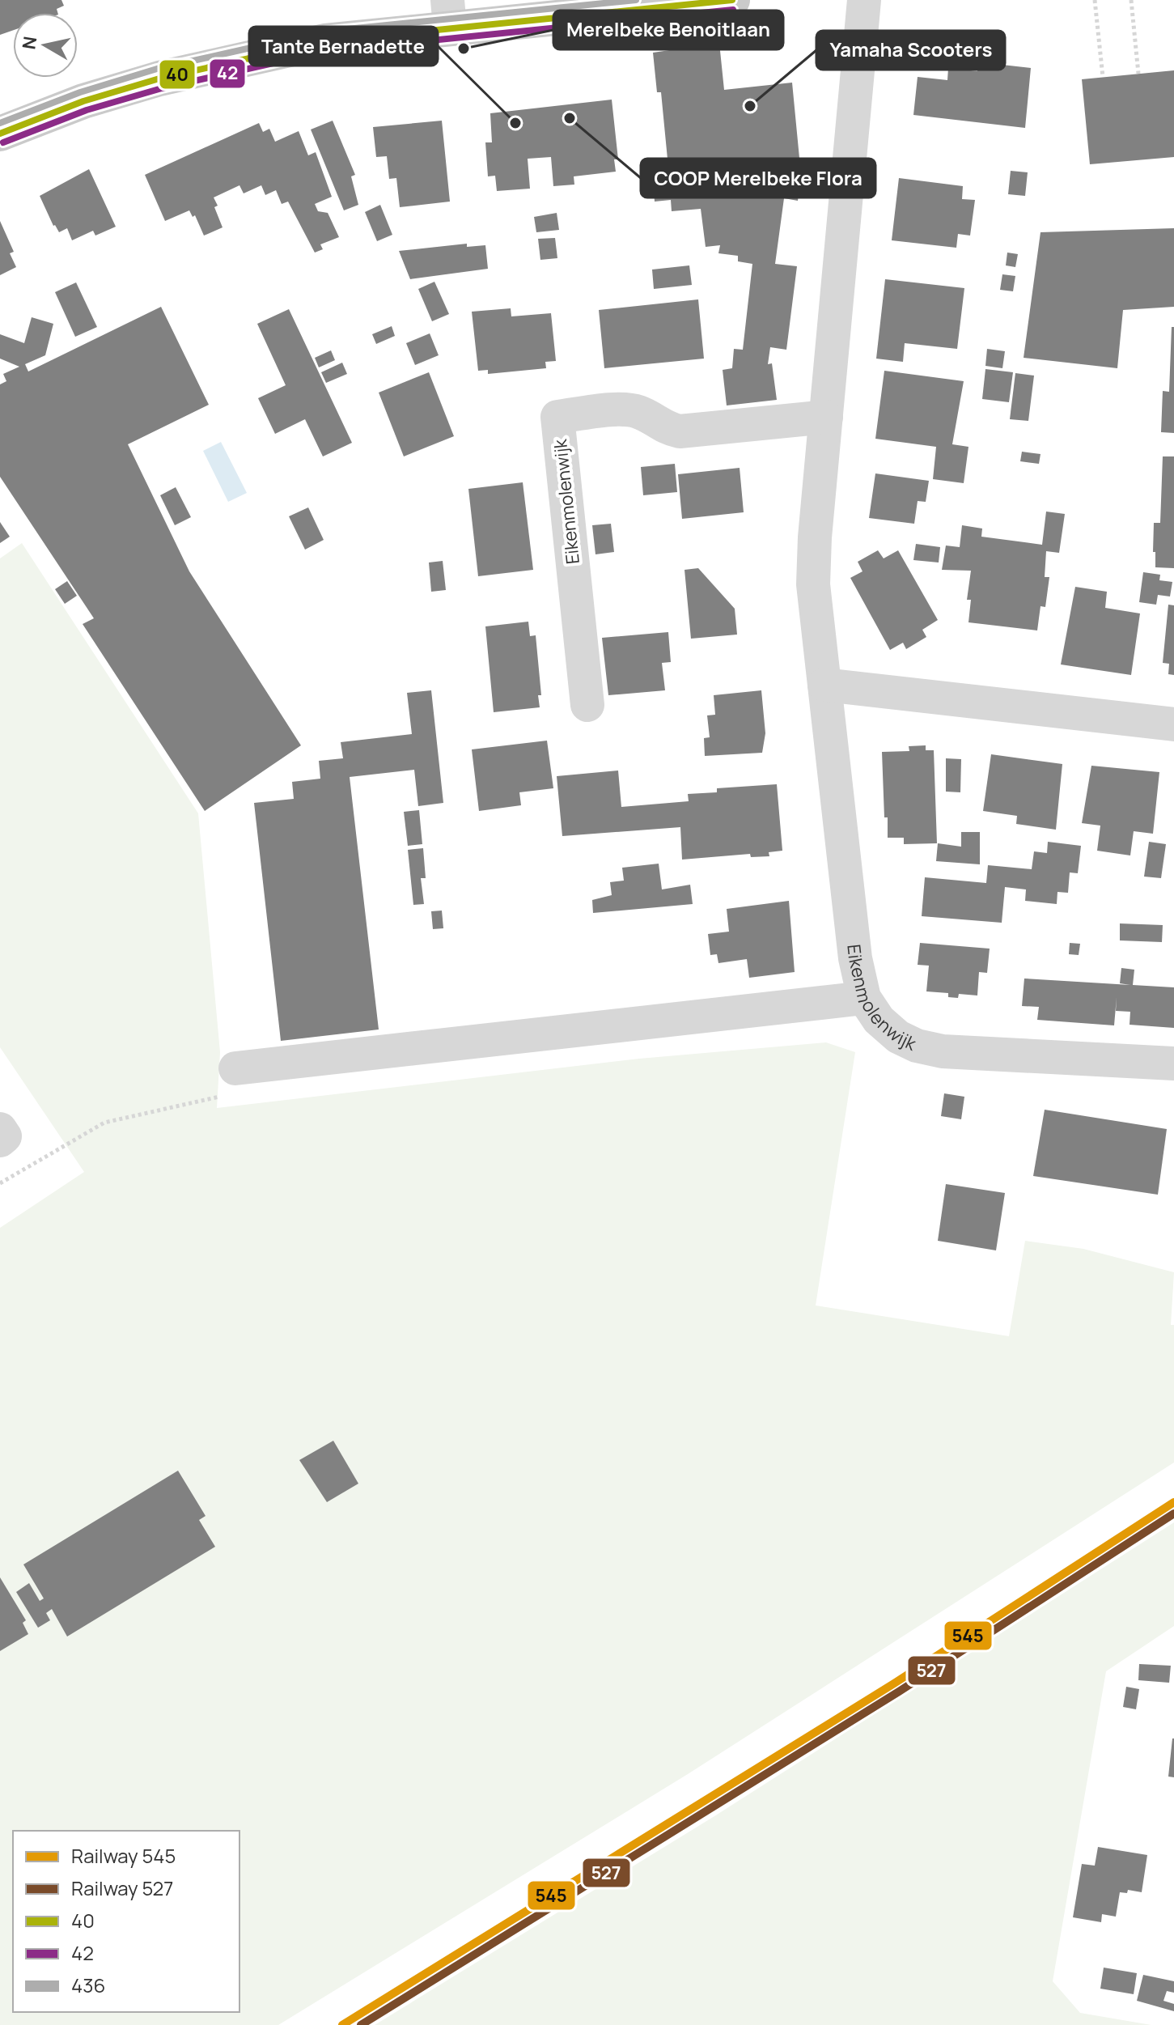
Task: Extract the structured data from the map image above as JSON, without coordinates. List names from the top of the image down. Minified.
{"streets":{"street":["Eikenmolenwijk"]},"places":["Merelbeke Benoitlaan","Yamaha Scooters","COOP Merelbeke Flora","Tante Bernadette"],"lines":["transit line 40","transit line 436","transit line 42","rail line 545","rail line 527"],"legend":["Railway 545","Railway 527","40","42","436"],"north":"left"}
